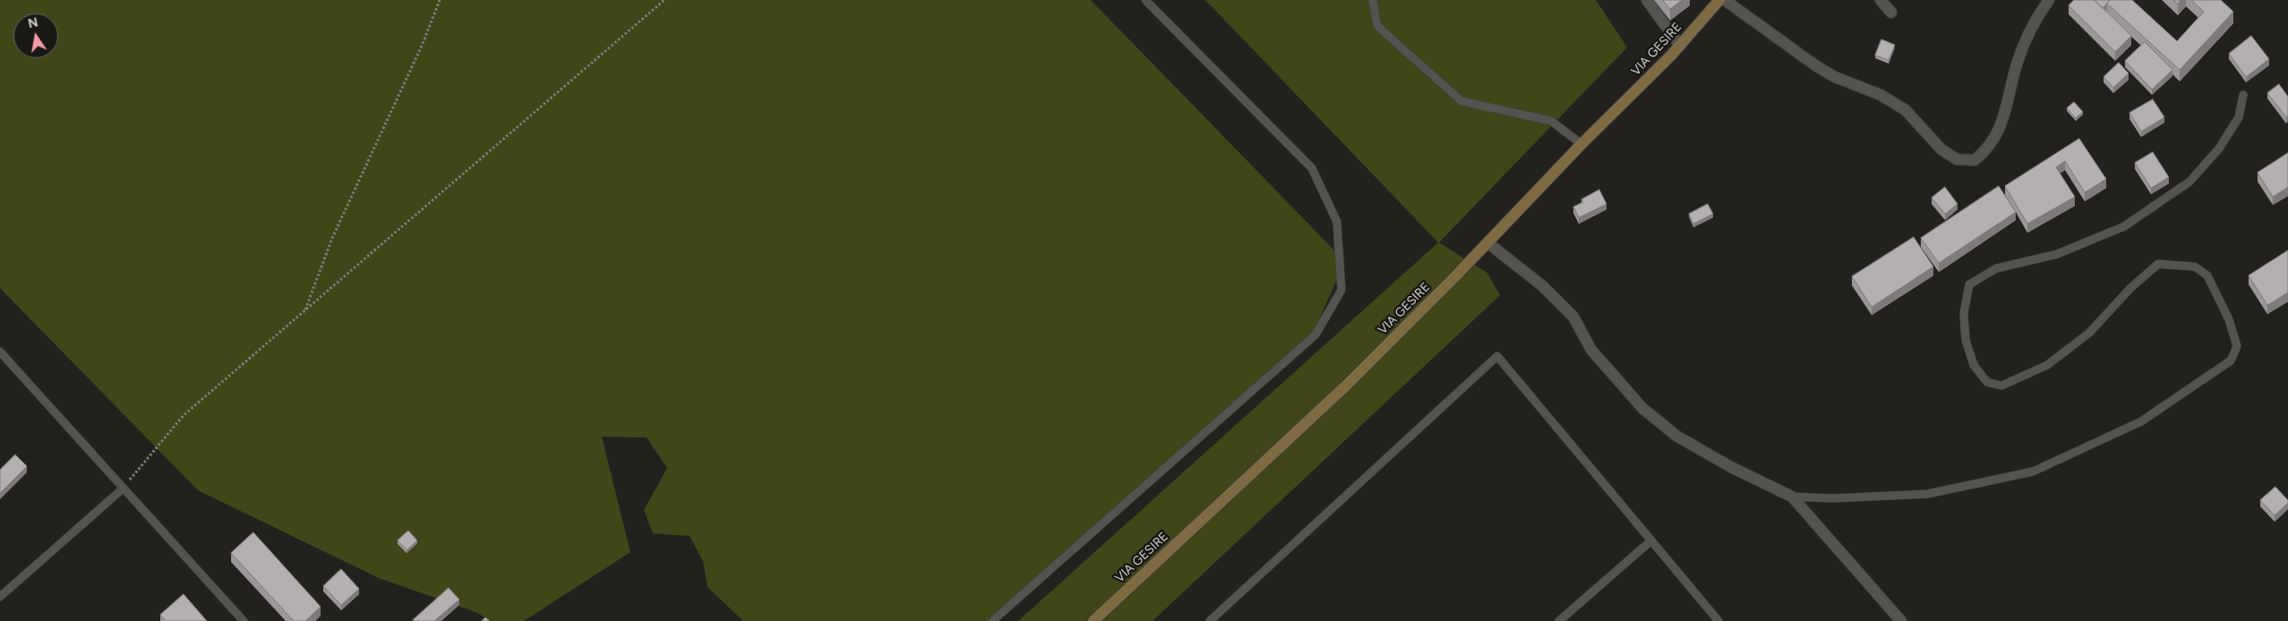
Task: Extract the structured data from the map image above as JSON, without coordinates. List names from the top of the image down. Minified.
{"streets":{"main road":["VIA GESIRE"]},"north":"top"}
